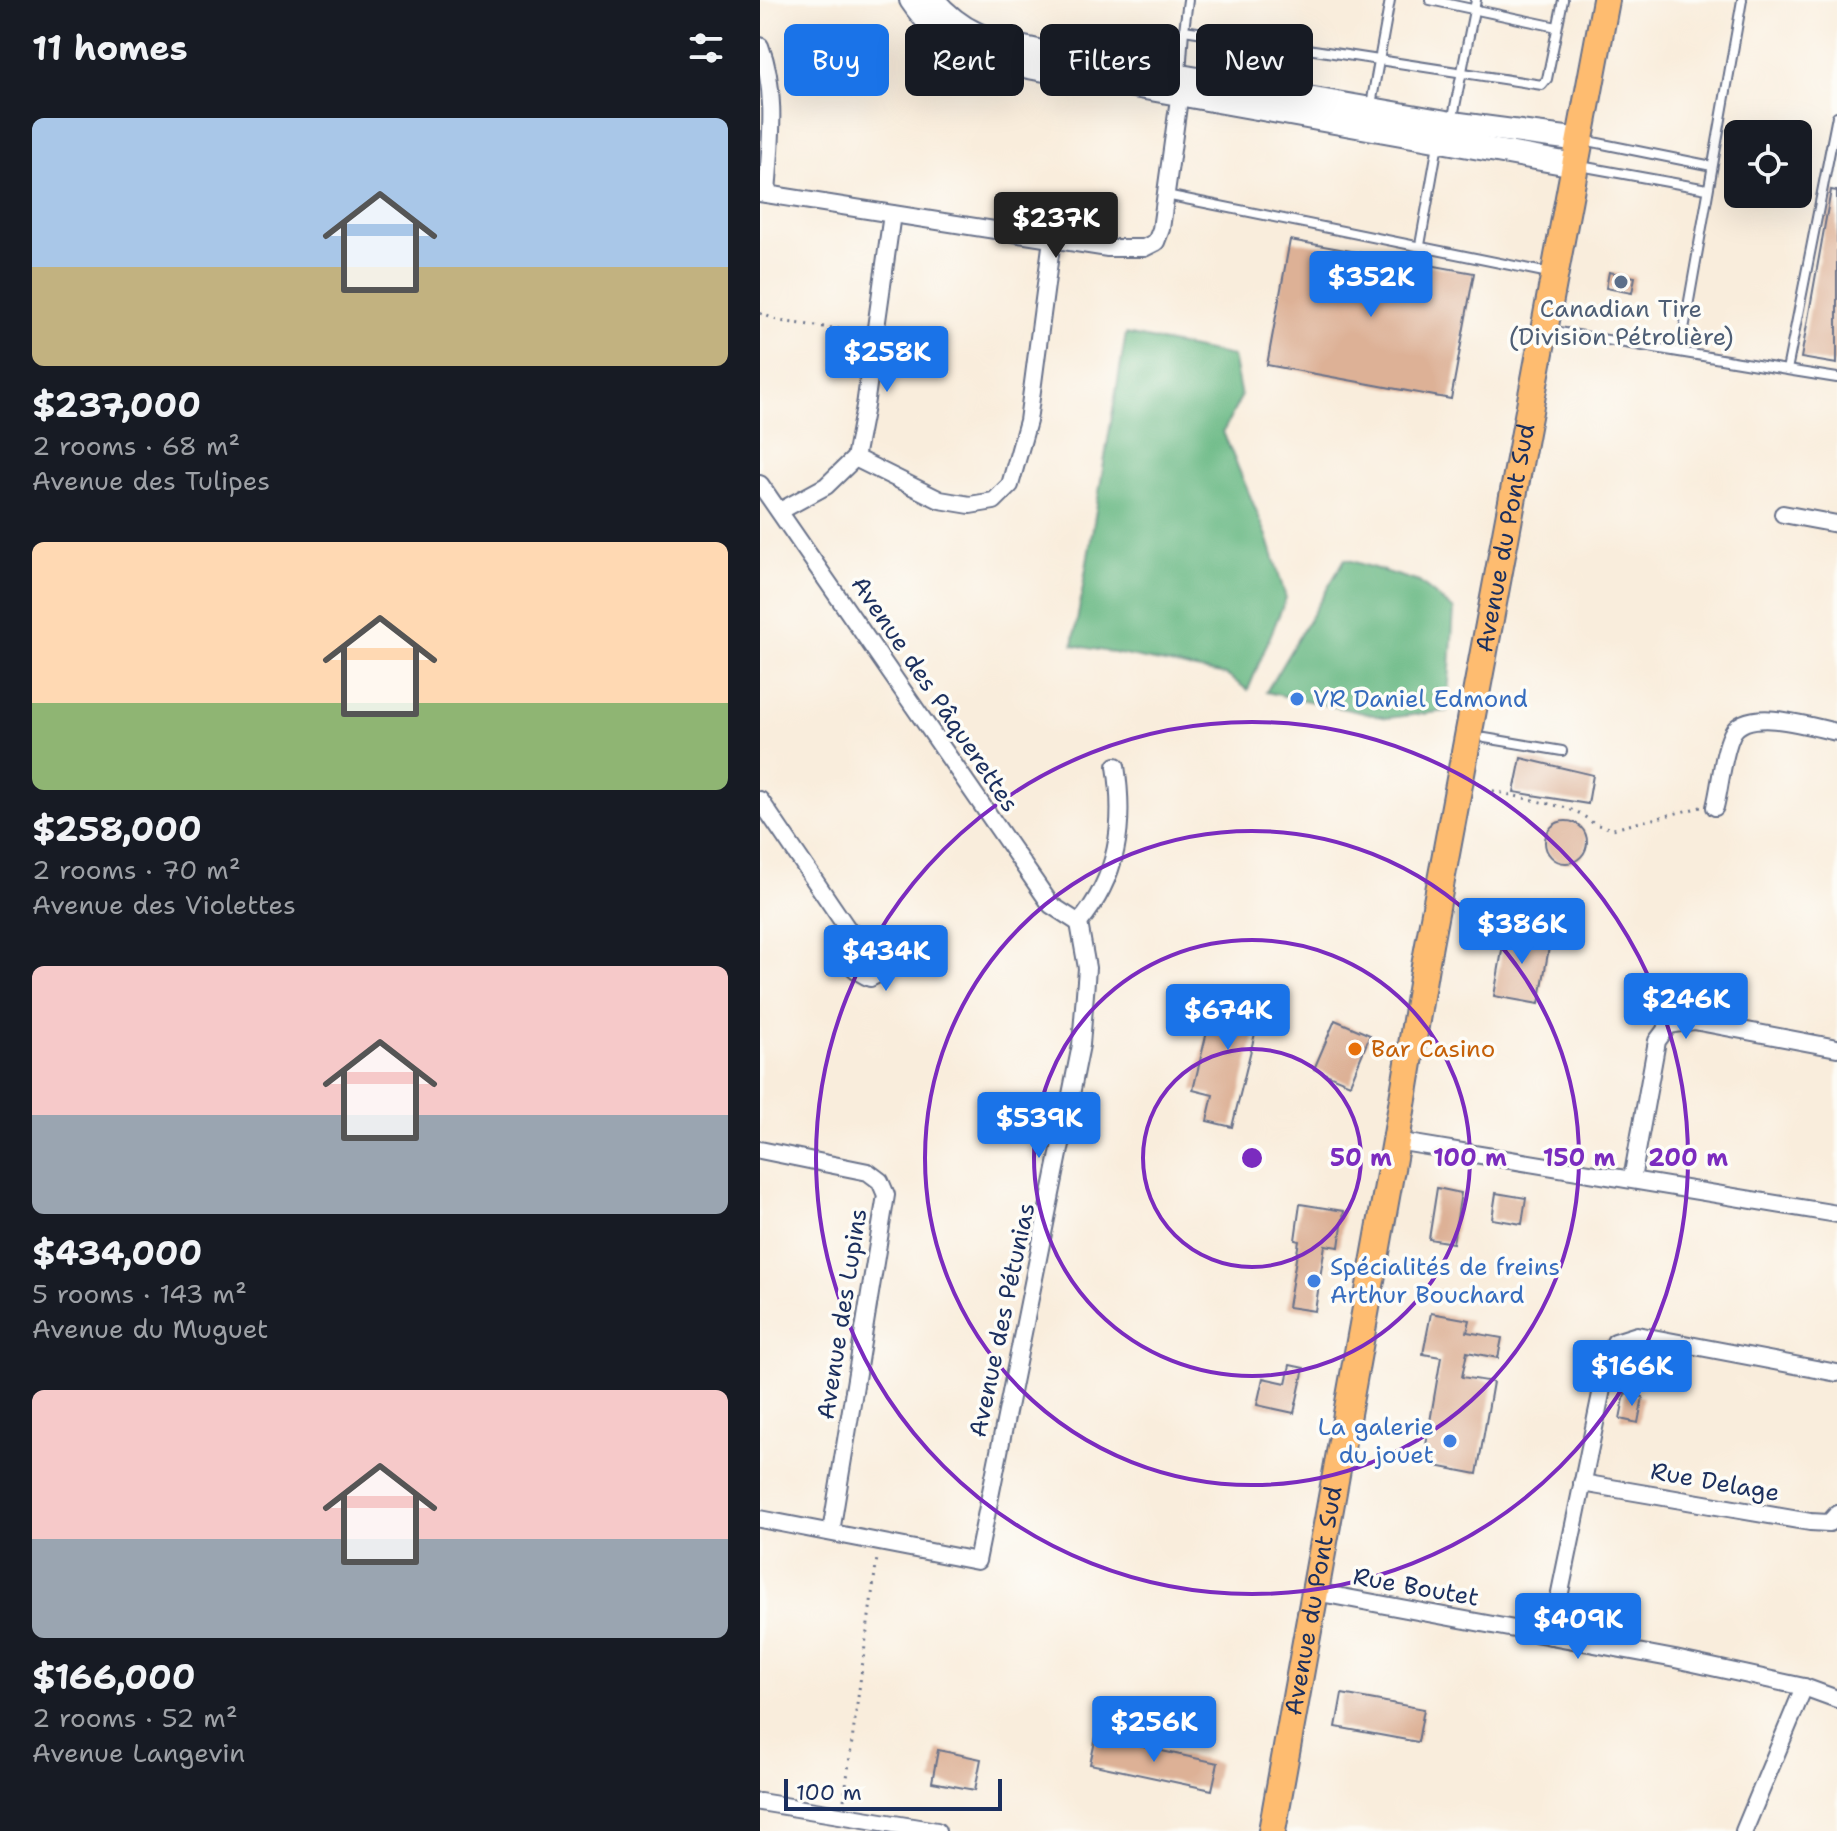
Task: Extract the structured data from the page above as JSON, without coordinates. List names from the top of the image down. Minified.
{"streets":{"main road":["Avenue du Pont Sud"],"street":["Avenue des Pâquerettes","Avenue des Lupins","Avenue des Pétunias","Rue Delage","Rue Boutet"]},"crossings":[["Avenue du Pont Sud","Rue Boutet"],["Avenue des Pâquerettes","Avenue des Pétunias"]],"places":["Canadian Tire (Division Pétrolière)","VR Daniel Edmond","Bar Casino","Spécialités de freins Arthur Bouchard","La galerie du jouet"],"scale_bar":"100 m","page":{"heading":"11 homes","chip":["Buy","Rent","Filters","New"],"list":[{"name":"$237,000","note":"2 rooms · 68 m² · Avenue des Tulipes"},{"name":"$258,000","note":"2 rooms · 70 m² · Avenue des Violettes"},{"name":"$434,000","note":"5 rooms · 143 m² · Avenue du Muguet"},{"name":"$166,000","note":"2 rooms · 52 m² · Avenue Langevin"}],"price":["$237K","$352K","$258K","$386K","$434K","$246K","$674K","$539K","$166K","$409K","$256K"],"scale":"100 m"},"rings":["50 m","100 m","150 m","200 m"]}
